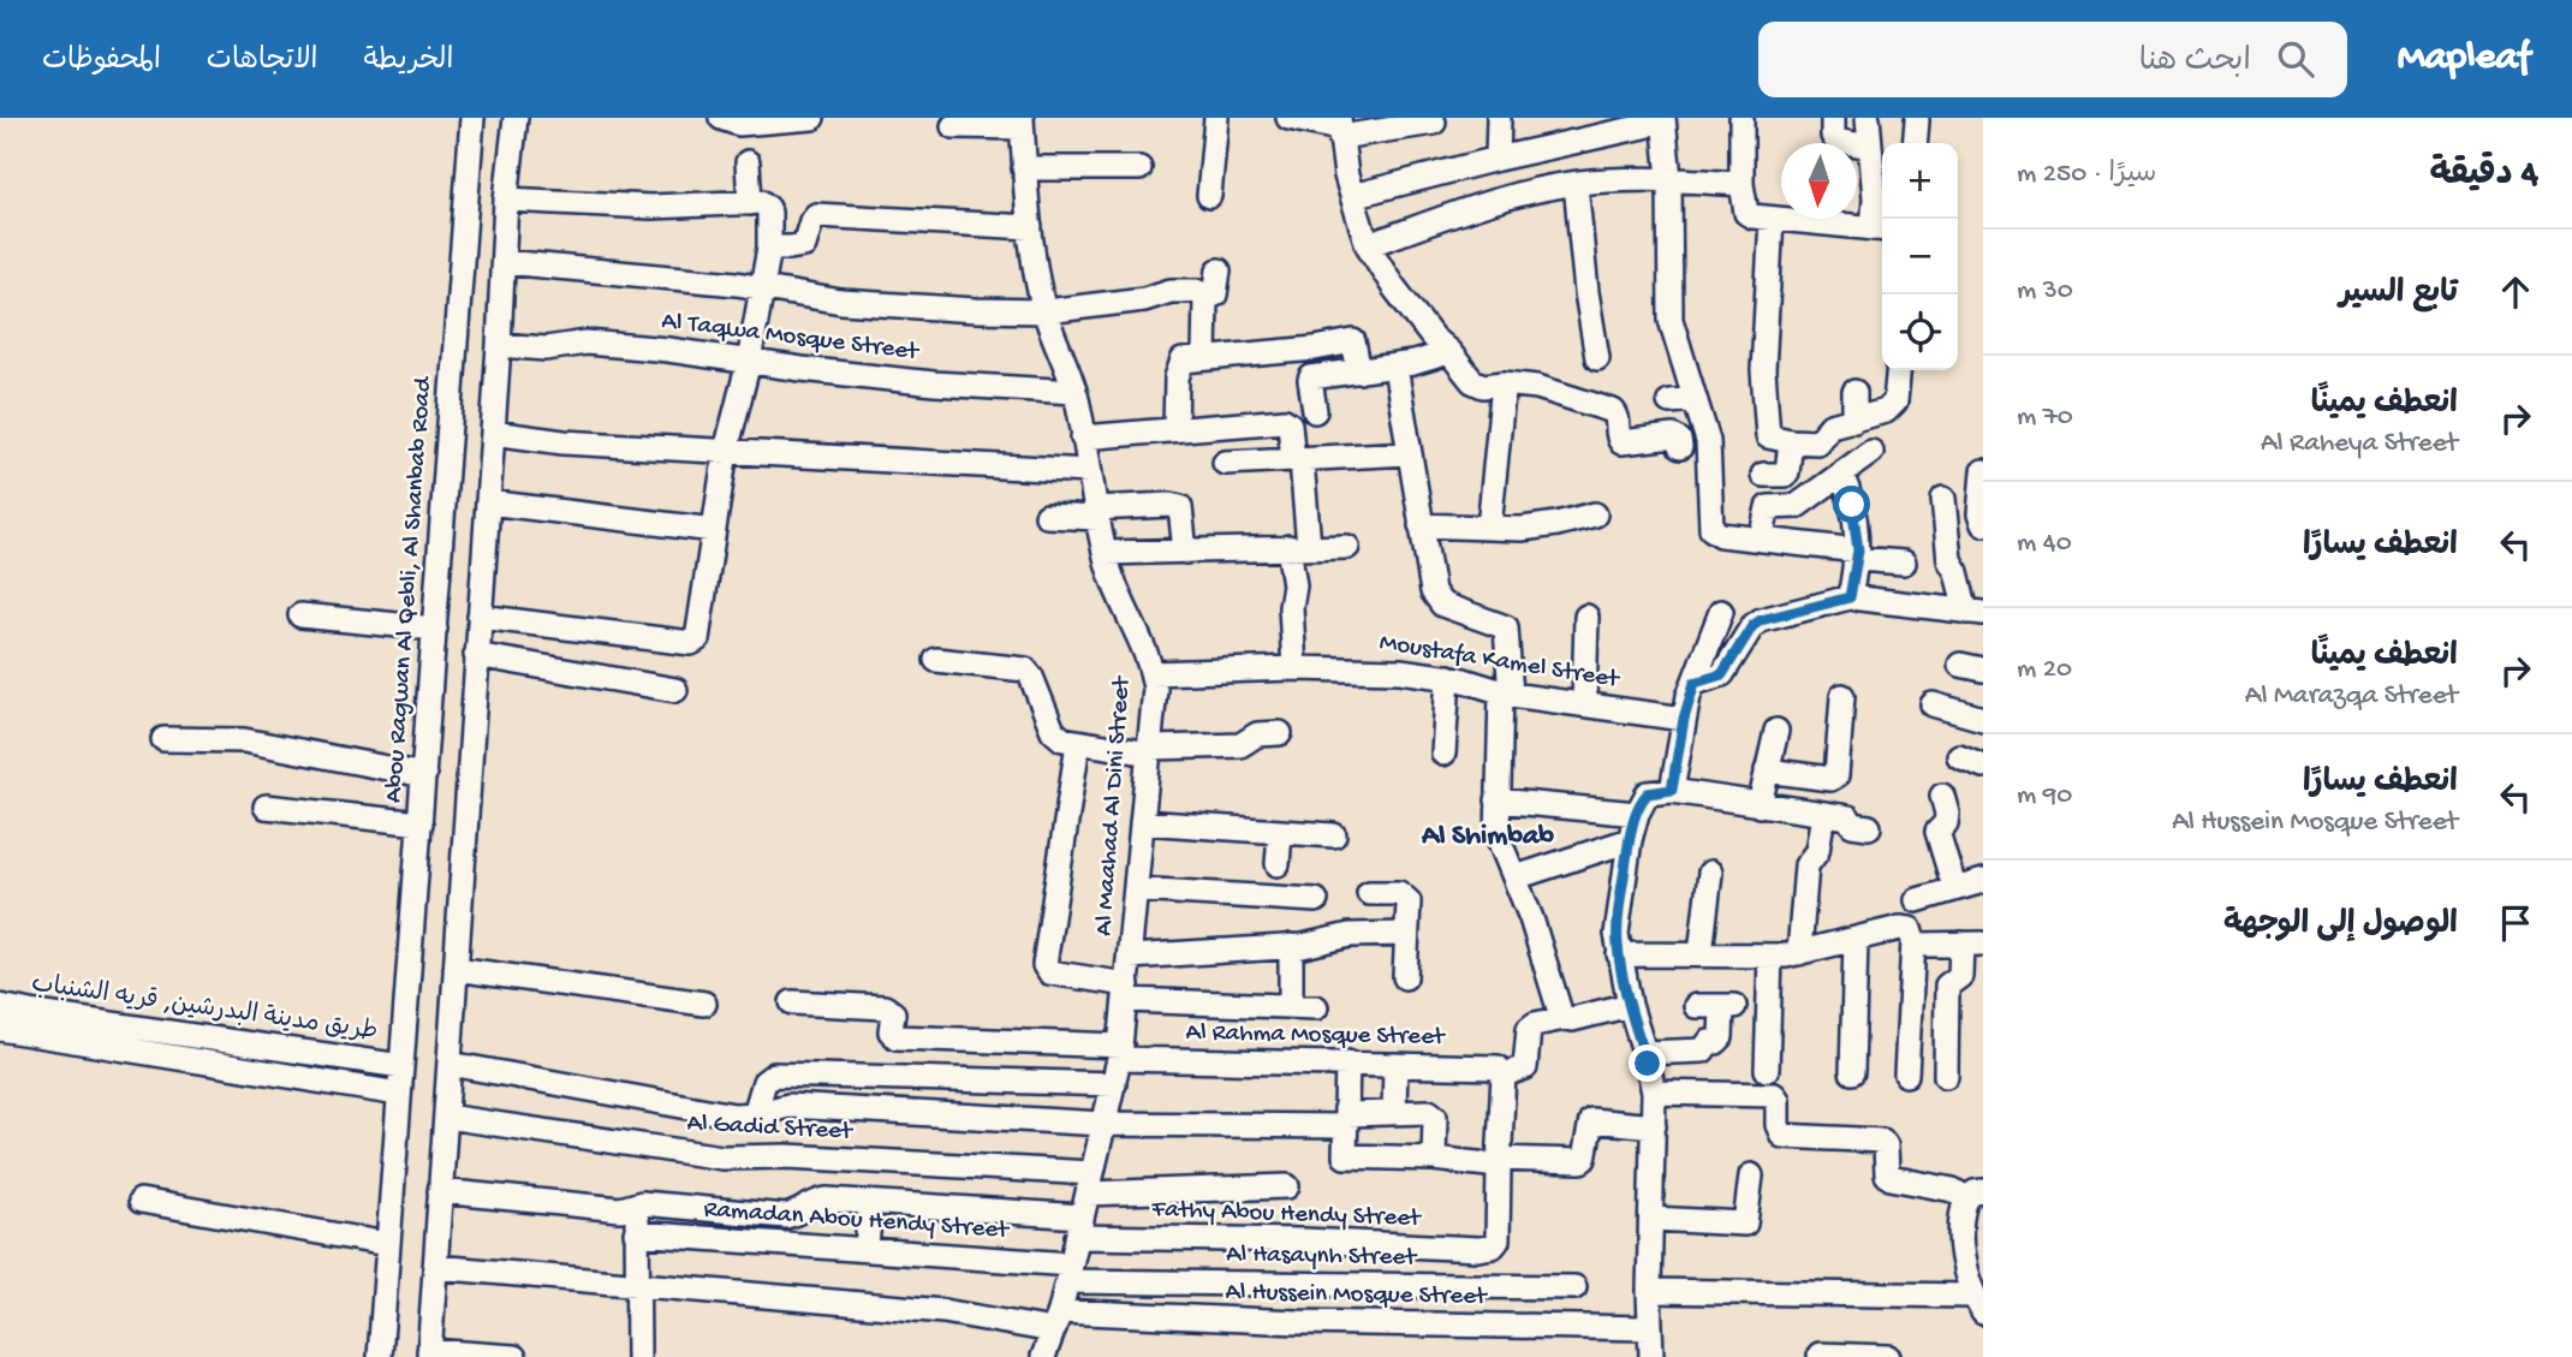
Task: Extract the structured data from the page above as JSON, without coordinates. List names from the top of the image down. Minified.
{"streets":{"street":["Al Taqwa Mosque Street","Abou Ragwan Al Qebli, Al Shanbab Road","Moustafa Kamel Street","Al Maahad Al Dini Street","طريق مدينة البدرشين, قريه الشنباب","Al Rahma Mosque Street","Al Gadid Street","Fathy Abou Hendy Street","Ramadan Abou Hendy Street","Al Hasaynh Street","Al Hussein Mosque Street"]},"crossings":[["Al Taqwa Mosque Street","Al Maahad Al Dini Street"],["Abou Ragwan Al Qebli, Al Shanbab Road","طريق مدينة البدرشين, قريه الشنباب"],["Moustafa Kamel Street","Al Maahad Al Dini Street"],["Al Maahad Al Dini Street","Al Rahma Mosque Street"],["Al Maahad Al Dini Street","Al Gadid Street"],["Al Maahad Al Dini Street","Fathy Abou Hendy Street"],["Al Maahad Al Dini Street","Ramadan Abou Hendy Street"],["Al Maahad Al Dini Street","Al Hasaynh Street"],["Al Maahad Al Dini Street","Al Hussein Mosque Street"],["Al Gadid Street","Fathy Abou Hendy Street"],["Ramadan Abou Hendy Street","Al Hasaynh Street"]],"districts":["Al Shimbab"],"north":"bottom","page":{"header":"Mapleaf","search":"ابحث هنا","nav":["الخريطة","الاتجاهات","المحفوظات"],"heading":["4 دقيقة","سيرًا · 250 m"],"map_buttons":["+","−"],"list":[["تابع السير","30 m"],["انعطف يمينًا","Al Raheya Street","70 m"],["انعطف يسارًا","40 m"],["انعطف يمينًا","Al Marazqa Street","20 m"],["انعطف يسارًا","Al Hussein Mosque Street","90 m"],"الوصول إلى الوجهة"]}}
